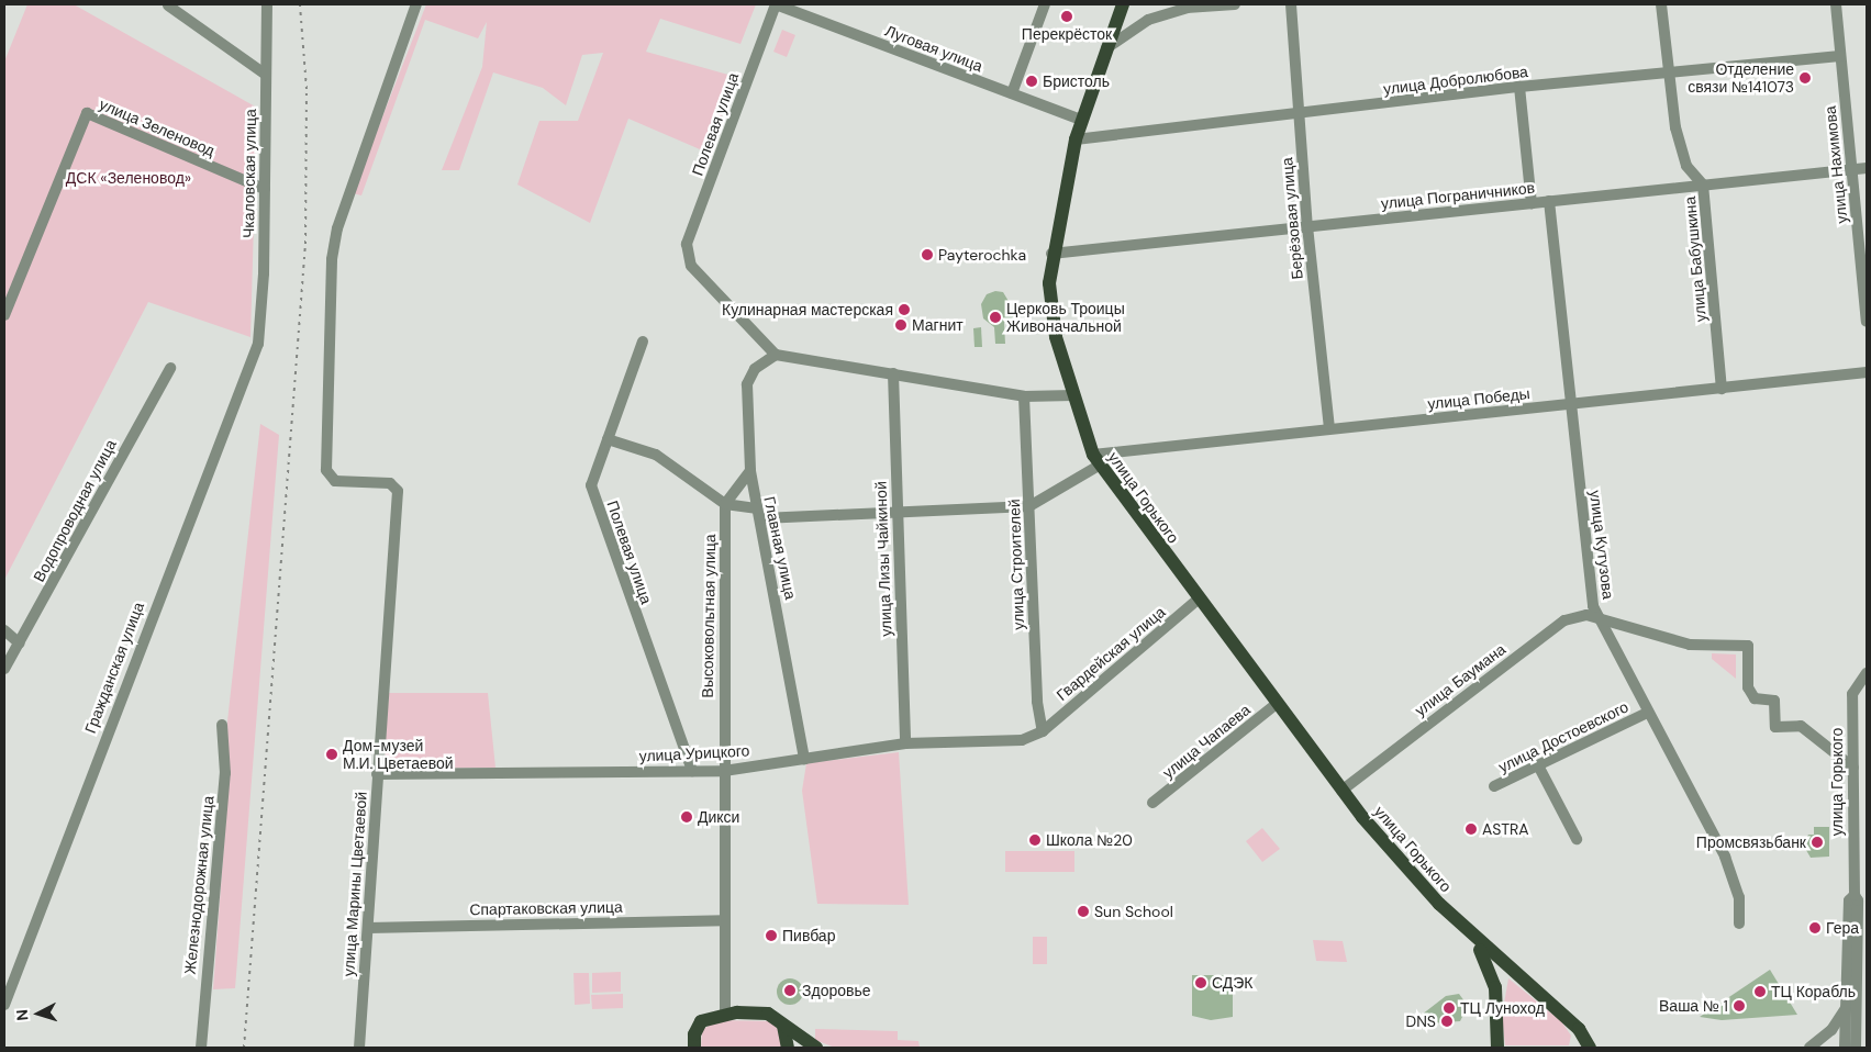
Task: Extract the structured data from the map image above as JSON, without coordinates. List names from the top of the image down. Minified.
{"streets":{"main road":["улица Горького"],"street":["Луговая улица","улица Добролюбова","Полевая улица","улица Зеленовод","улица Нахимова","Чкаловская улица","улица Пограничников","Берёзовая улица","улица Бабушкина","улица Победы","Водопроводная улица","улица Кутузова","Главная улица","улица Лизы Чайкиной","улица Строителей","Высоковольтная улица","Гвардейская улица","Гражданская улица","улица Баумана","улица Достоевского","улица Чапаева","улица Урицкого","улица Марины Цветаевой","Железнодорожная улица","Спартаковская улица"]},"crossings":[["Луговая улица","Полевая улица"],["Луговая улица","улица Горького"],["улица Добролюбова","улица Нахимова"],["улица Добролюбова","Берёзовая улица"],["улица Добролюбова","улица Бабушкина"],["улица Добролюбова","улица Горького"],["Полевая улица","Главная улица"],["Полевая улица","улица Урицкого"],["улица Зеленовод","Чкаловская улица"],["улица Нахимова","улица Пограничников"],["Чкаловская улица","Гражданская улица"],["улица Пограничников","Берёзовая улица"],["улица Пограничников","улица Бабушкина"],["улица Пограничников","улица Горького"],["улица Пограничников","улица Кутузова"],["Берёзовая улица","улица Победы"],["улица Бабушкина","улица Победы"],["улица Победы","улица Горького"],["улица Победы","улица Кутузова"],["улица Горького","Гвардейская улица"],["улица Горького","улица Баумана"],["улица Горького","улица Чапаева"],["улица Кутузова","улица Баумана"],["улица Кутузова","улица Достоевского"],["Главная улица","улица Урицкого"],["улица Лизы Чайкиной","улица Урицкого"],["улица Строителей","Гвардейская улица"],["улица Строителей","улица Урицкого"],["Высоковольтная улица","улица Урицкого"],["Гвардейская улица","улица Урицкого"],["улица Урицкого","улица Марины Цветаевой"],["улица Марины Цветаевой","Спартаковская улица"]],"parks":["ДСК «Зеленовод»"],"places":["Перекрёсток","Отделение связи №141073","Бристоль","Payterochka","Кулинарная мастерская","Церковь Троицы Живоначальной","Магнит","Дом-музей М.И. Цветаевой","Дикси","ASTRA","Школа №20","Промсвязьбанк","Sun School","Гера","Пивбар","СДЭК","Здоровье","ТЦ Корабль","Ваша № 1","ТЦ Луноход","DNS"],"north":"left"}
